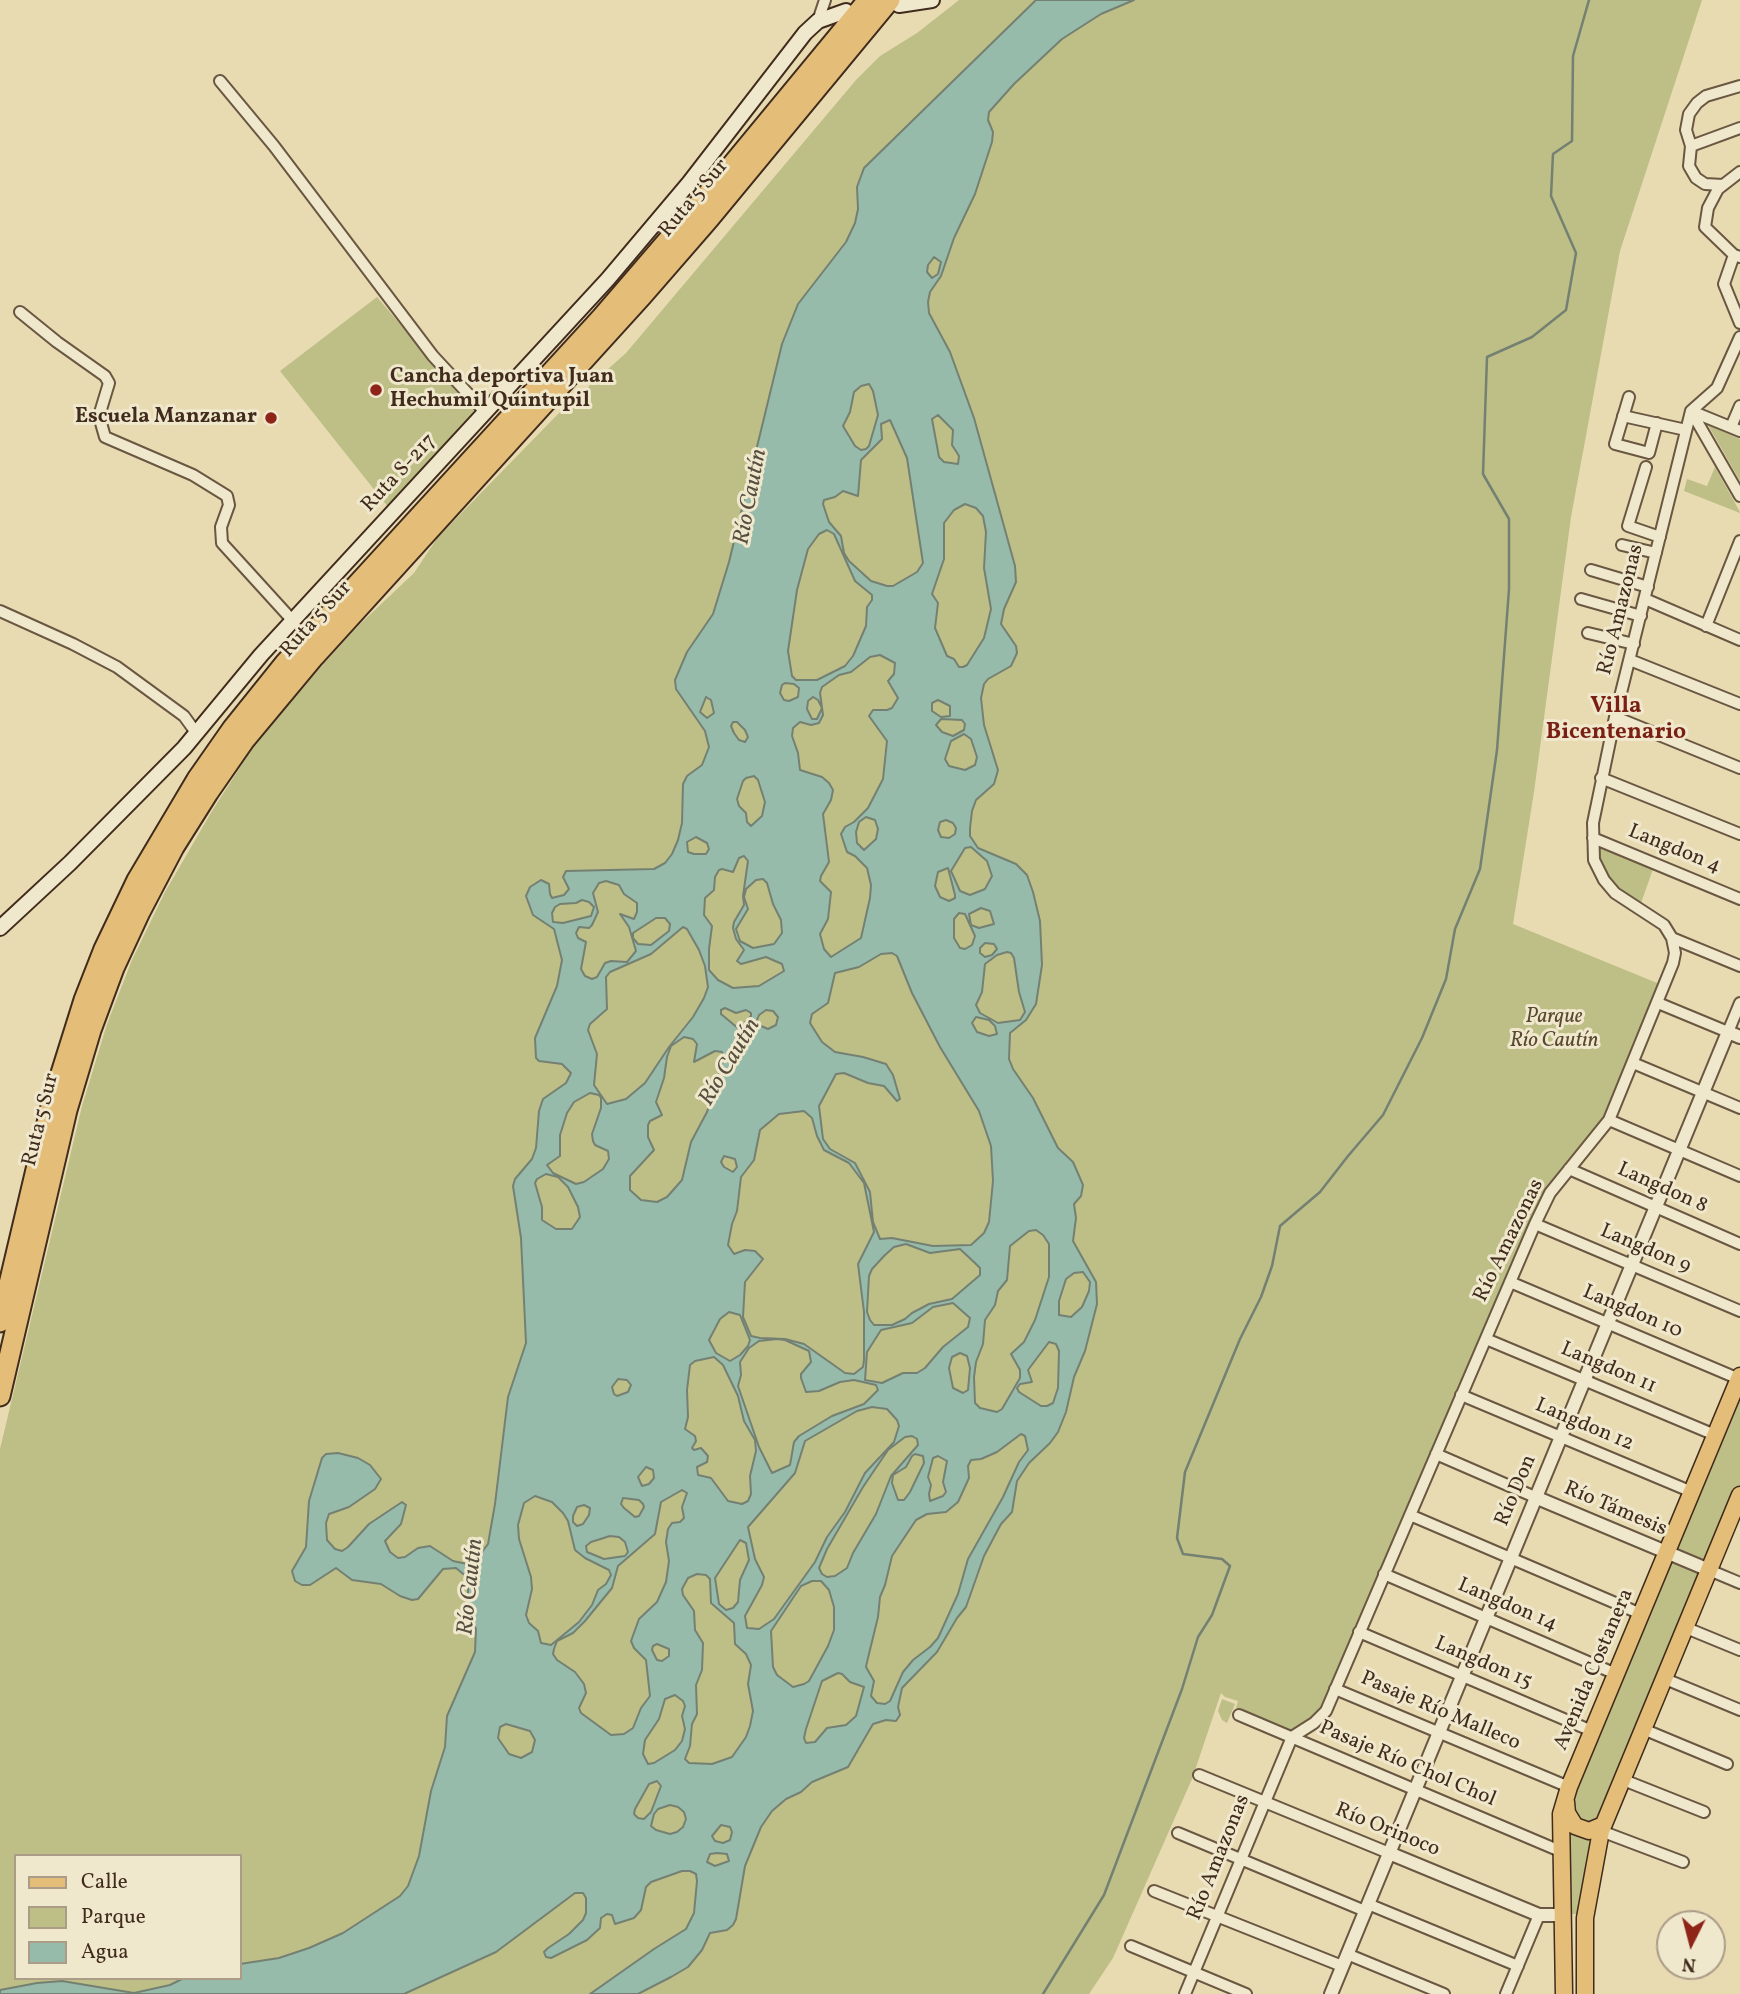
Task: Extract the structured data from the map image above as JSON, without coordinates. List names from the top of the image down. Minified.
{"streets":{"highway":["Ruta 5 Sur"],"main road":["Ruta S-217","Avenida Costanera"],"street":["Río Amazonas","Langdon 4","Langdon 8","Langdon 9","Langdon 10","Langdon 11","Langdon 12","Río Don","Río Támesis","Langdon 14","Langdon 15","Pasaje Río Malleco","Pasaje Río Chol Chol","Río Orinoco"]},"crossings":[["Río Amazonas","Langdon 4"],["Río Amazonas","Langdon 8"],["Río Amazonas","Langdon 9"],["Río Amazonas","Langdon 10"],["Río Amazonas","Langdon 11"],["Río Amazonas","Langdon 12"],["Río Amazonas","Río Támesis"],["Río Amazonas","Langdon 14"],["Río Amazonas","Langdon 15"],["Río Amazonas","Pasaje Río Malleco"],["Río Amazonas","Pasaje Río Chol Chol"],["Río Amazonas","Río Orinoco"],["Langdon 8","Río Don"],["Langdon 9","Río Don"],["Langdon 10","Río Don"],["Langdon 10","Avenida Costanera"],["Langdon 11","Río Don"],["Langdon 11","Avenida Costanera"],["Langdon 12","Río Don"],["Langdon 12","Avenida Costanera"],["Río Don","Río Támesis"],["Río Don","Langdon 14"],["Río Don","Langdon 15"],["Río Don","Pasaje Río Malleco"],["Río Don","Pasaje Río Chol Chol"],["Río Don","Río Orinoco"],["Río Támesis","Avenida Costanera"],["Langdon 14","Avenida Costanera"],["Langdon 15","Avenida Costanera"],["Avenida Costanera","Pasaje Río Malleco"],["Avenida Costanera","Pasaje Río Chol Chol"],["Avenida Costanera","Río Orinoco"]],"districts":["Villa Bicentenario"],"water":["Río Cautín"],"parks":["Parque Río Cautín"],"places":["Cancha deportiva Juan Hechumil Quintupil","Escuela Manzanar"],"legend":["Calle","Parque","Agua"],"north":"bottom"}
